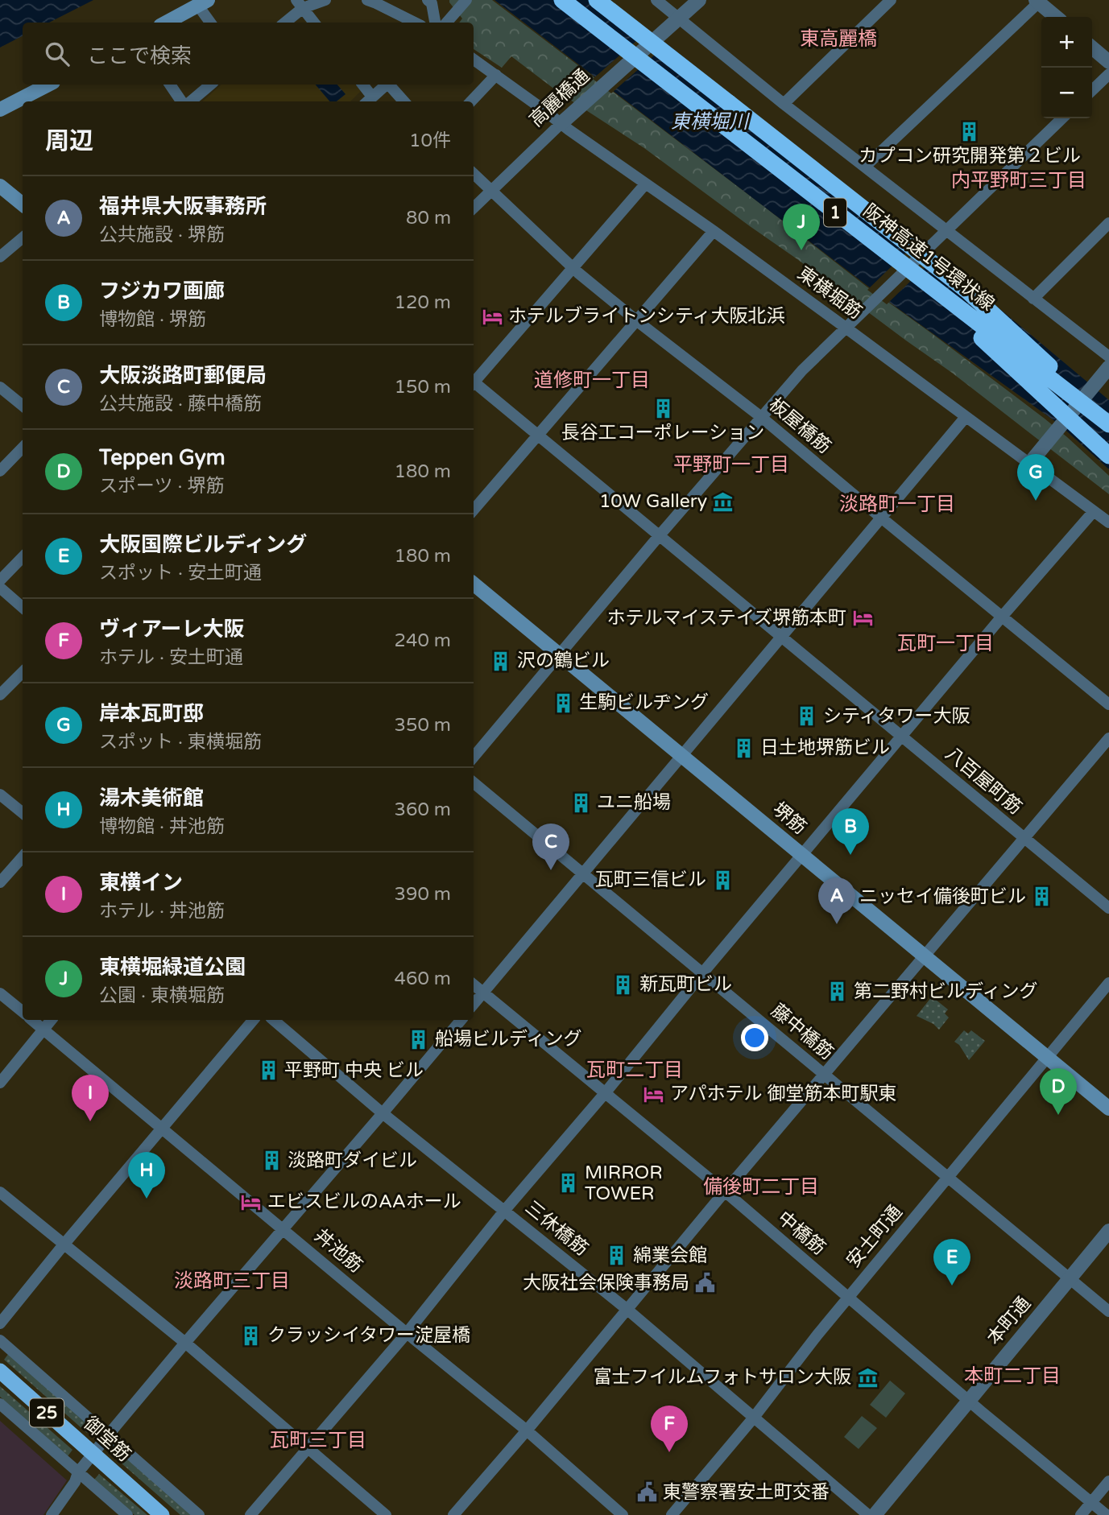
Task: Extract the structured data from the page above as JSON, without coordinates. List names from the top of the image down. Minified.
{"streets":{"highway":["1","阪神高速1号環状線","25","御堂筋"],"main road":["堺筋"],"street":["高麗橋通","東横堀筋","板屋橋筋","八百屋町筋","藤中橋筋","三休橋筋","中橋筋","安土町通","丼池筋","本町通"]},"crossings":[["高麗橋通","東横堀筋"],["高麗橋通","板屋橋筋"],["堺筋","安土町通"],["藤中橋筋","安土町通"],["藤中橋筋","本町通"],["三休橋筋","安土町通"],["中橋筋","安土町通"],["中橋筋","本町通"]],"districts":["東高麗橋","内平野町三丁目","道修町一丁目","平野町一丁目","淡路町一丁目","瓦町一丁目","瓦町二丁目","備後町二丁目","淡路町三丁目","本町二丁目","瓦町三丁目"],"water":["東横堀川"],"places":{"building":["カプコン研究開発第２ビル","長谷工コーポレーション","沢の鶴ビル","生駒ビルヂング","シティタワー大阪","日土地堺筋ビル","ユニ船場","瓦町三信ビル","ニッセイ備後町ビル","新瓦町ビル","第二野村ビルディング","船場ビルディング","平野町 中央 ビル","淡路町ダイビル","MIRROR TOWER","綿業会館","クラッシイタワー淀屋橋"],"hotel":["ホテルブライトンシティ大阪北浜","ホテルマイステイズ堺筋本町","アパホテル 御堂筋本町駅東","エビスビルのAAホール"],"museum":["10W Gallery","富士フイルムフォトサロン大阪"],"public building":["大阪社会保険事務局","東警察署安土町交番"]},"page":{"map_buttons":["+","−"],"search":"ここで検索","heading":["周辺","10件"],"list":[{"mark":"A","name":"福井県大阪事務所","note":"公共施設 · 堺筋","value":"80 m"},{"mark":"B","name":"フジカワ画廊","note":"博物館 · 堺筋","value":"120 m"},{"mark":"C","name":"大阪淡路町郵便局","note":"公共施設 · 藤中橋筋","value":"150 m"},{"mark":"D","name":"Teppen Gym","note":"スポーツ · 堺筋","value":"180 m"},{"mark":"E","name":"大阪国際ビルディング","note":"スポット · 安土町通","value":"180 m"},{"mark":"F","name":"ヴィアーレ大阪","note":"ホテル · 安土町通","value":"240 m"},{"mark":"G","name":"岸本瓦町邸","note":"スポット · 東横堀筋","value":"350 m"},{"mark":"H","name":"湯木美術館","note":"博物館 · 丼池筋","value":"360 m"},{"mark":"I","name":"東横イン","note":"ホテル · 丼池筋","value":"390 m"},{"mark":"J","name":"東横堀緑道公園","note":"公園 · 東横堀筋","value":"460 m"}],"pins":["J","G","B","C","A","D","I","H","E","F"]}}
